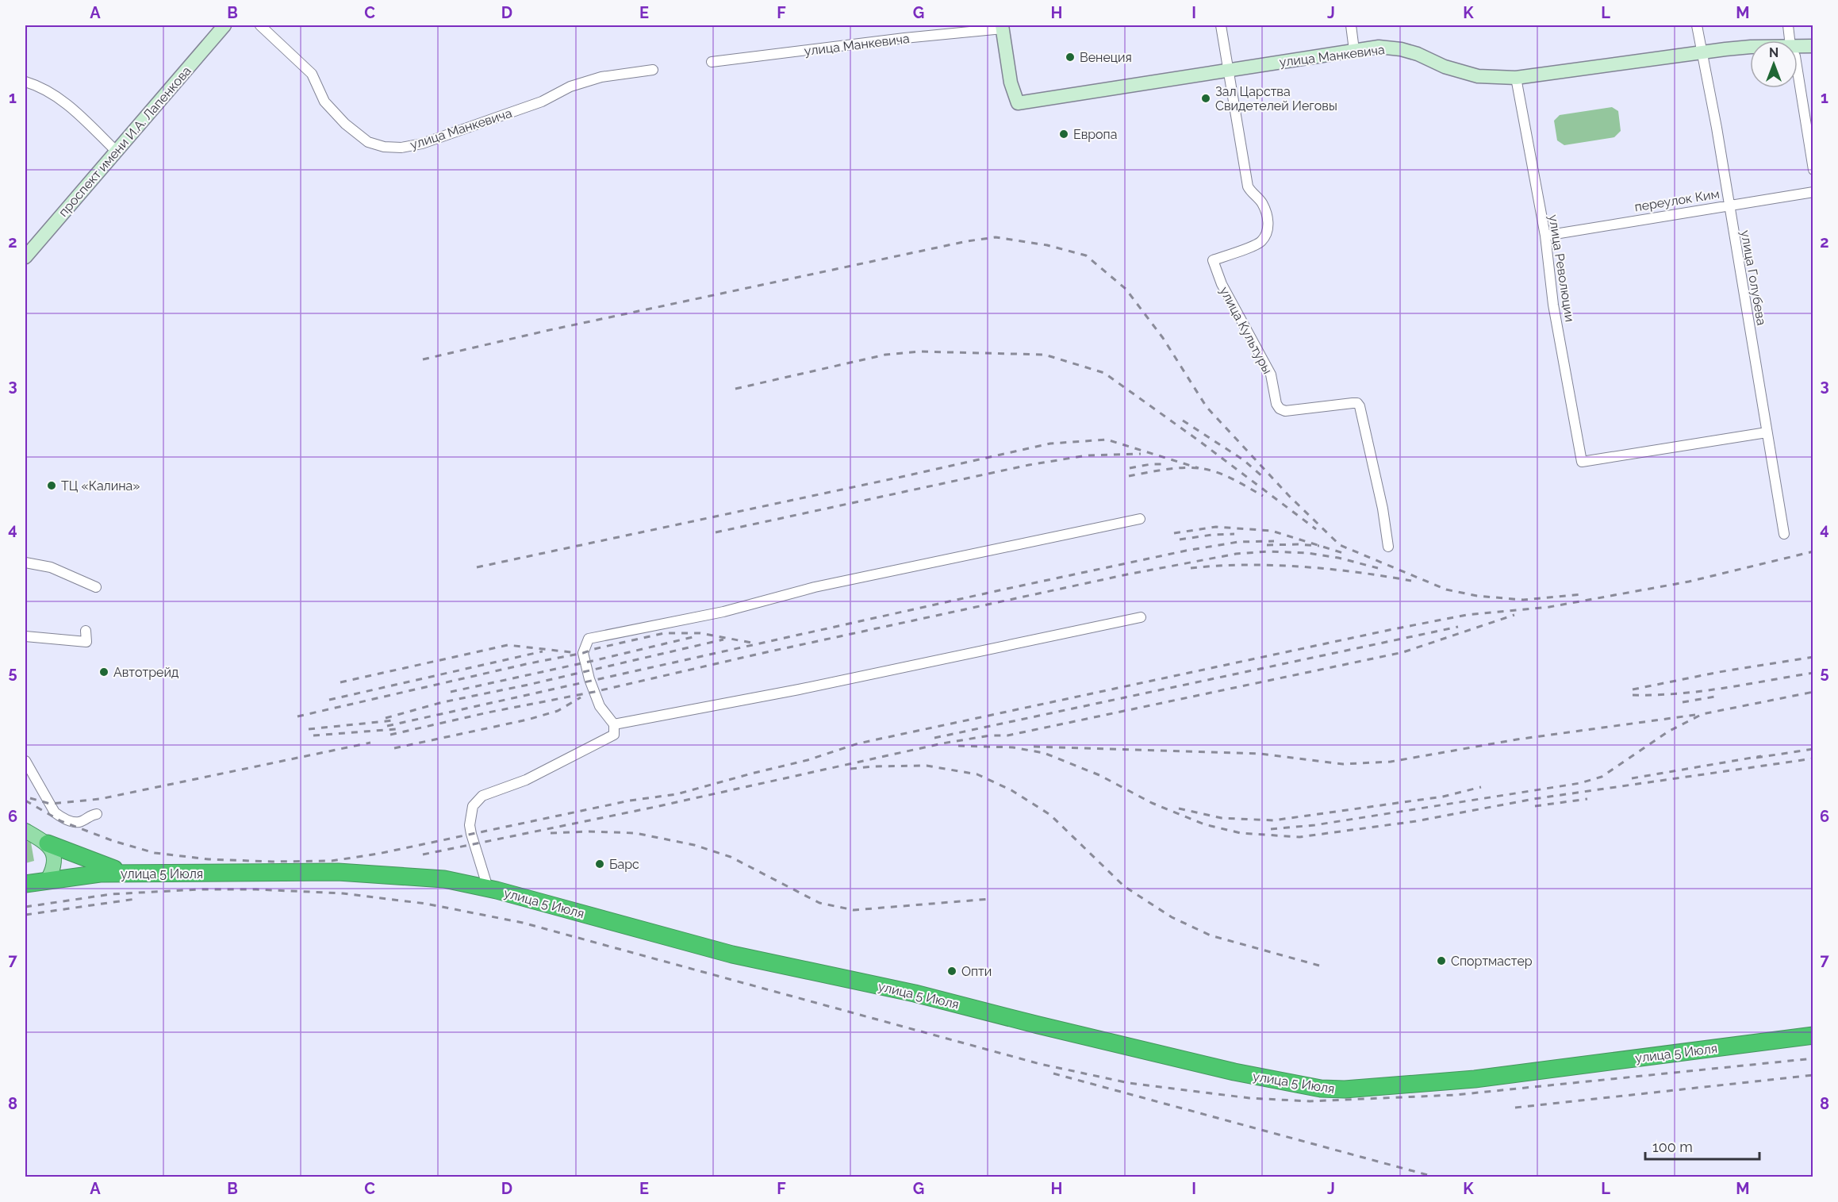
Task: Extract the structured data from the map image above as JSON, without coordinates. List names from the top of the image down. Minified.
{"streets":{"highway":["улица 5 Июля"],"street":["улица Манкевича","проспект имени И.А. Лапенкова","переулок Ким","улица Революции","улица Голубева","улица Культуры"]},"crossings":[["улица Манкевича","улица Революции"],["улица Манкевича","улица Голубева"],["улица Манкевича","улица Культуры"],["переулок Ким","улица Революции"],["переулок Ким","улица Голубева"],["улица Революции","улица Голубева"]],"places":["Венеция","Зал Царства Свидетелей Иеговы","Европа","ТЦ «Калина»","Автотрейд","Барс","Спортмастер","Опти"],"scale_bar":"100 m","north":"top","grid":{"columns":["A","B","C","D","E","F","G","H","I","J","K","L","M"],"rows":["1","2","3","4","5","6","7","8"]}}
